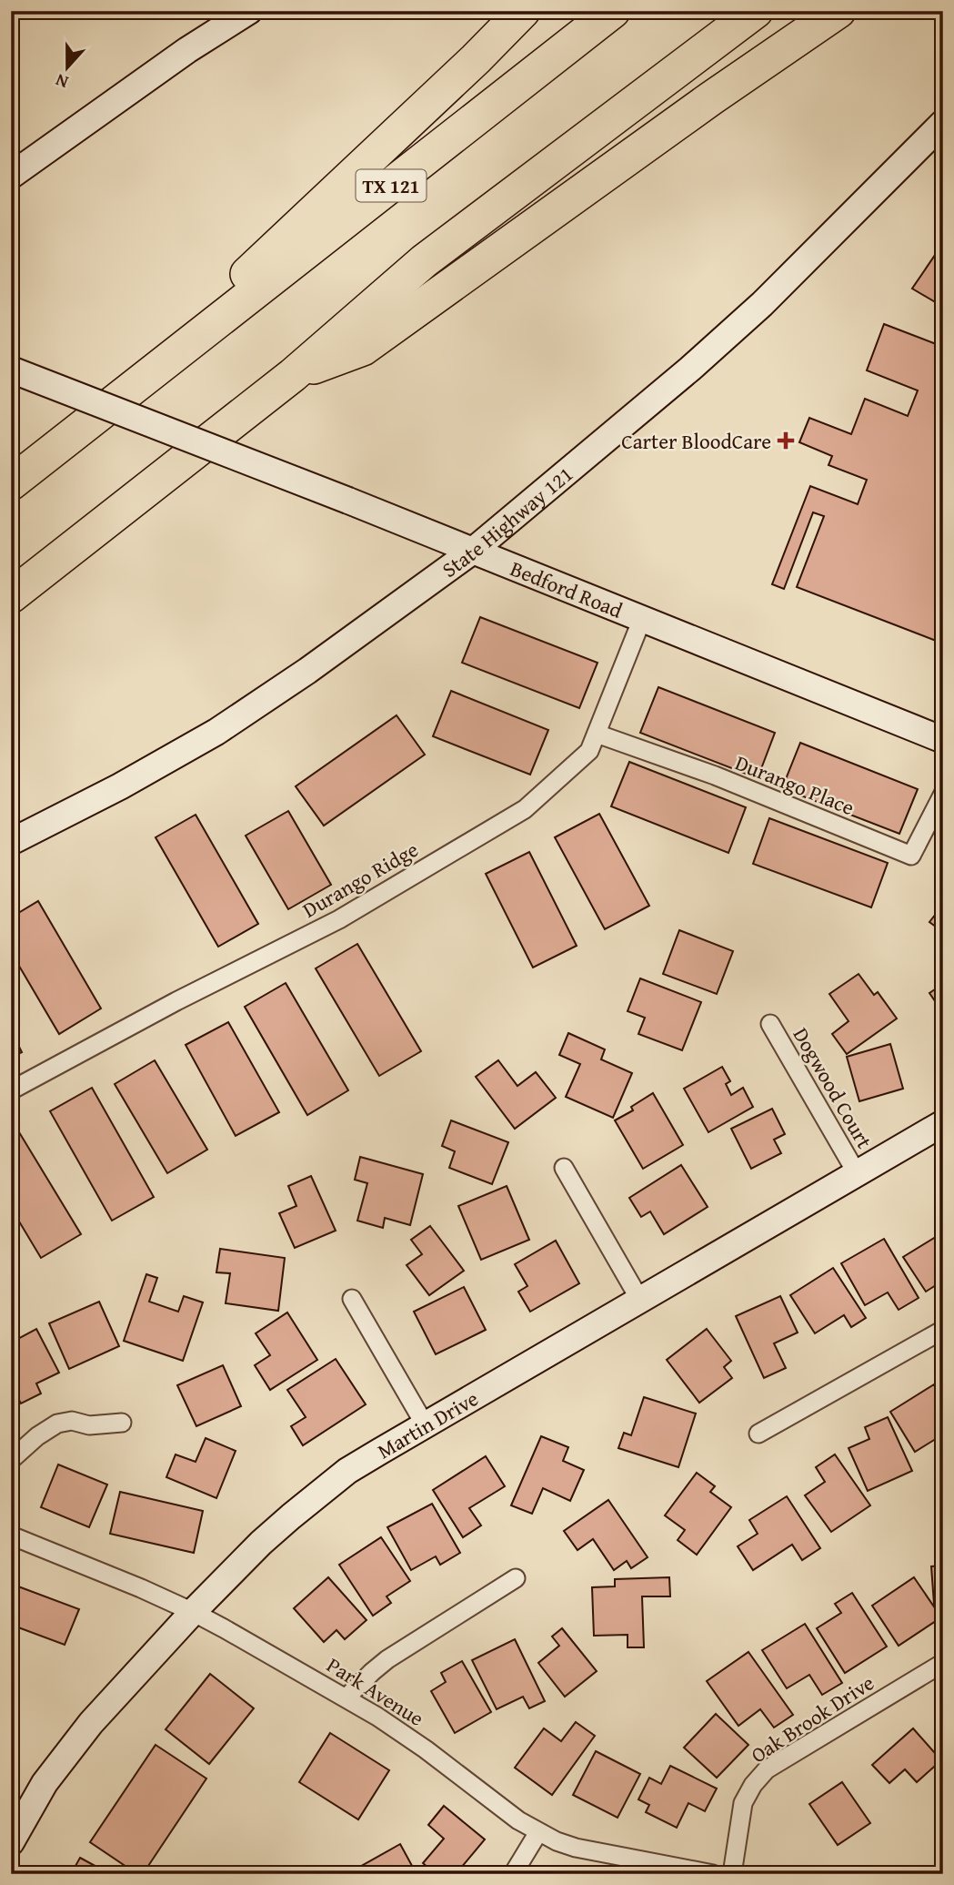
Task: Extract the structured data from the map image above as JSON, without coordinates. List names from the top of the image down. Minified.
{"streets":{"highway":["TX 121"],"main road":["State Highway 121","Bedford Road","Martin Drive"],"street":["Durango Place","Durango Ridge","Dogwood Court","Park Avenue","Oak Brook Drive"]},"crossings":[["State Highway 121","Bedford Road"],["Bedford Road","Durango Ridge"],["Durango Place","Durango Ridge"],["Dogwood Court","Martin Drive"],["Martin Drive","Park Avenue"]],"places":{"health":["Carter BloodCare"]},"north":"bottom"}
